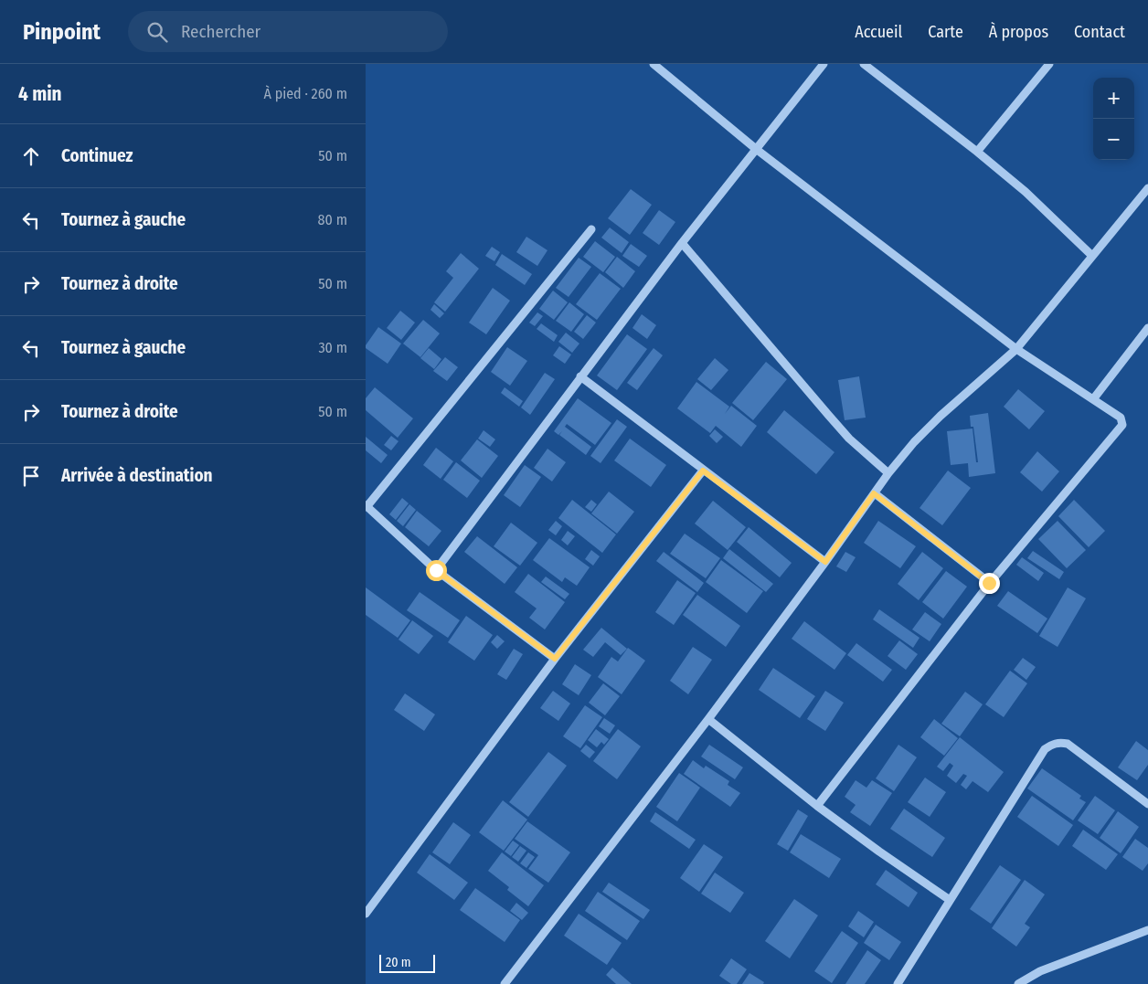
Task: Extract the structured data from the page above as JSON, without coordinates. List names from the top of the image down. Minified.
{"scale_bar":"20 m","page":{"header":"Pinpoint","search":"Rechercher","nav":["Accueil","Carte","À propos","Contact"],"heading":["4 min","À pied · 260 m"],"map_buttons":["+","−"],"list":[["Continuez","50 m"],["Tournez à gauche","80 m"],["Tournez à droite","50 m"],["Tournez à gauche","30 m"],["Tournez à droite","50 m"],"Arrivée à destination"],"scale":"20 m"}}
